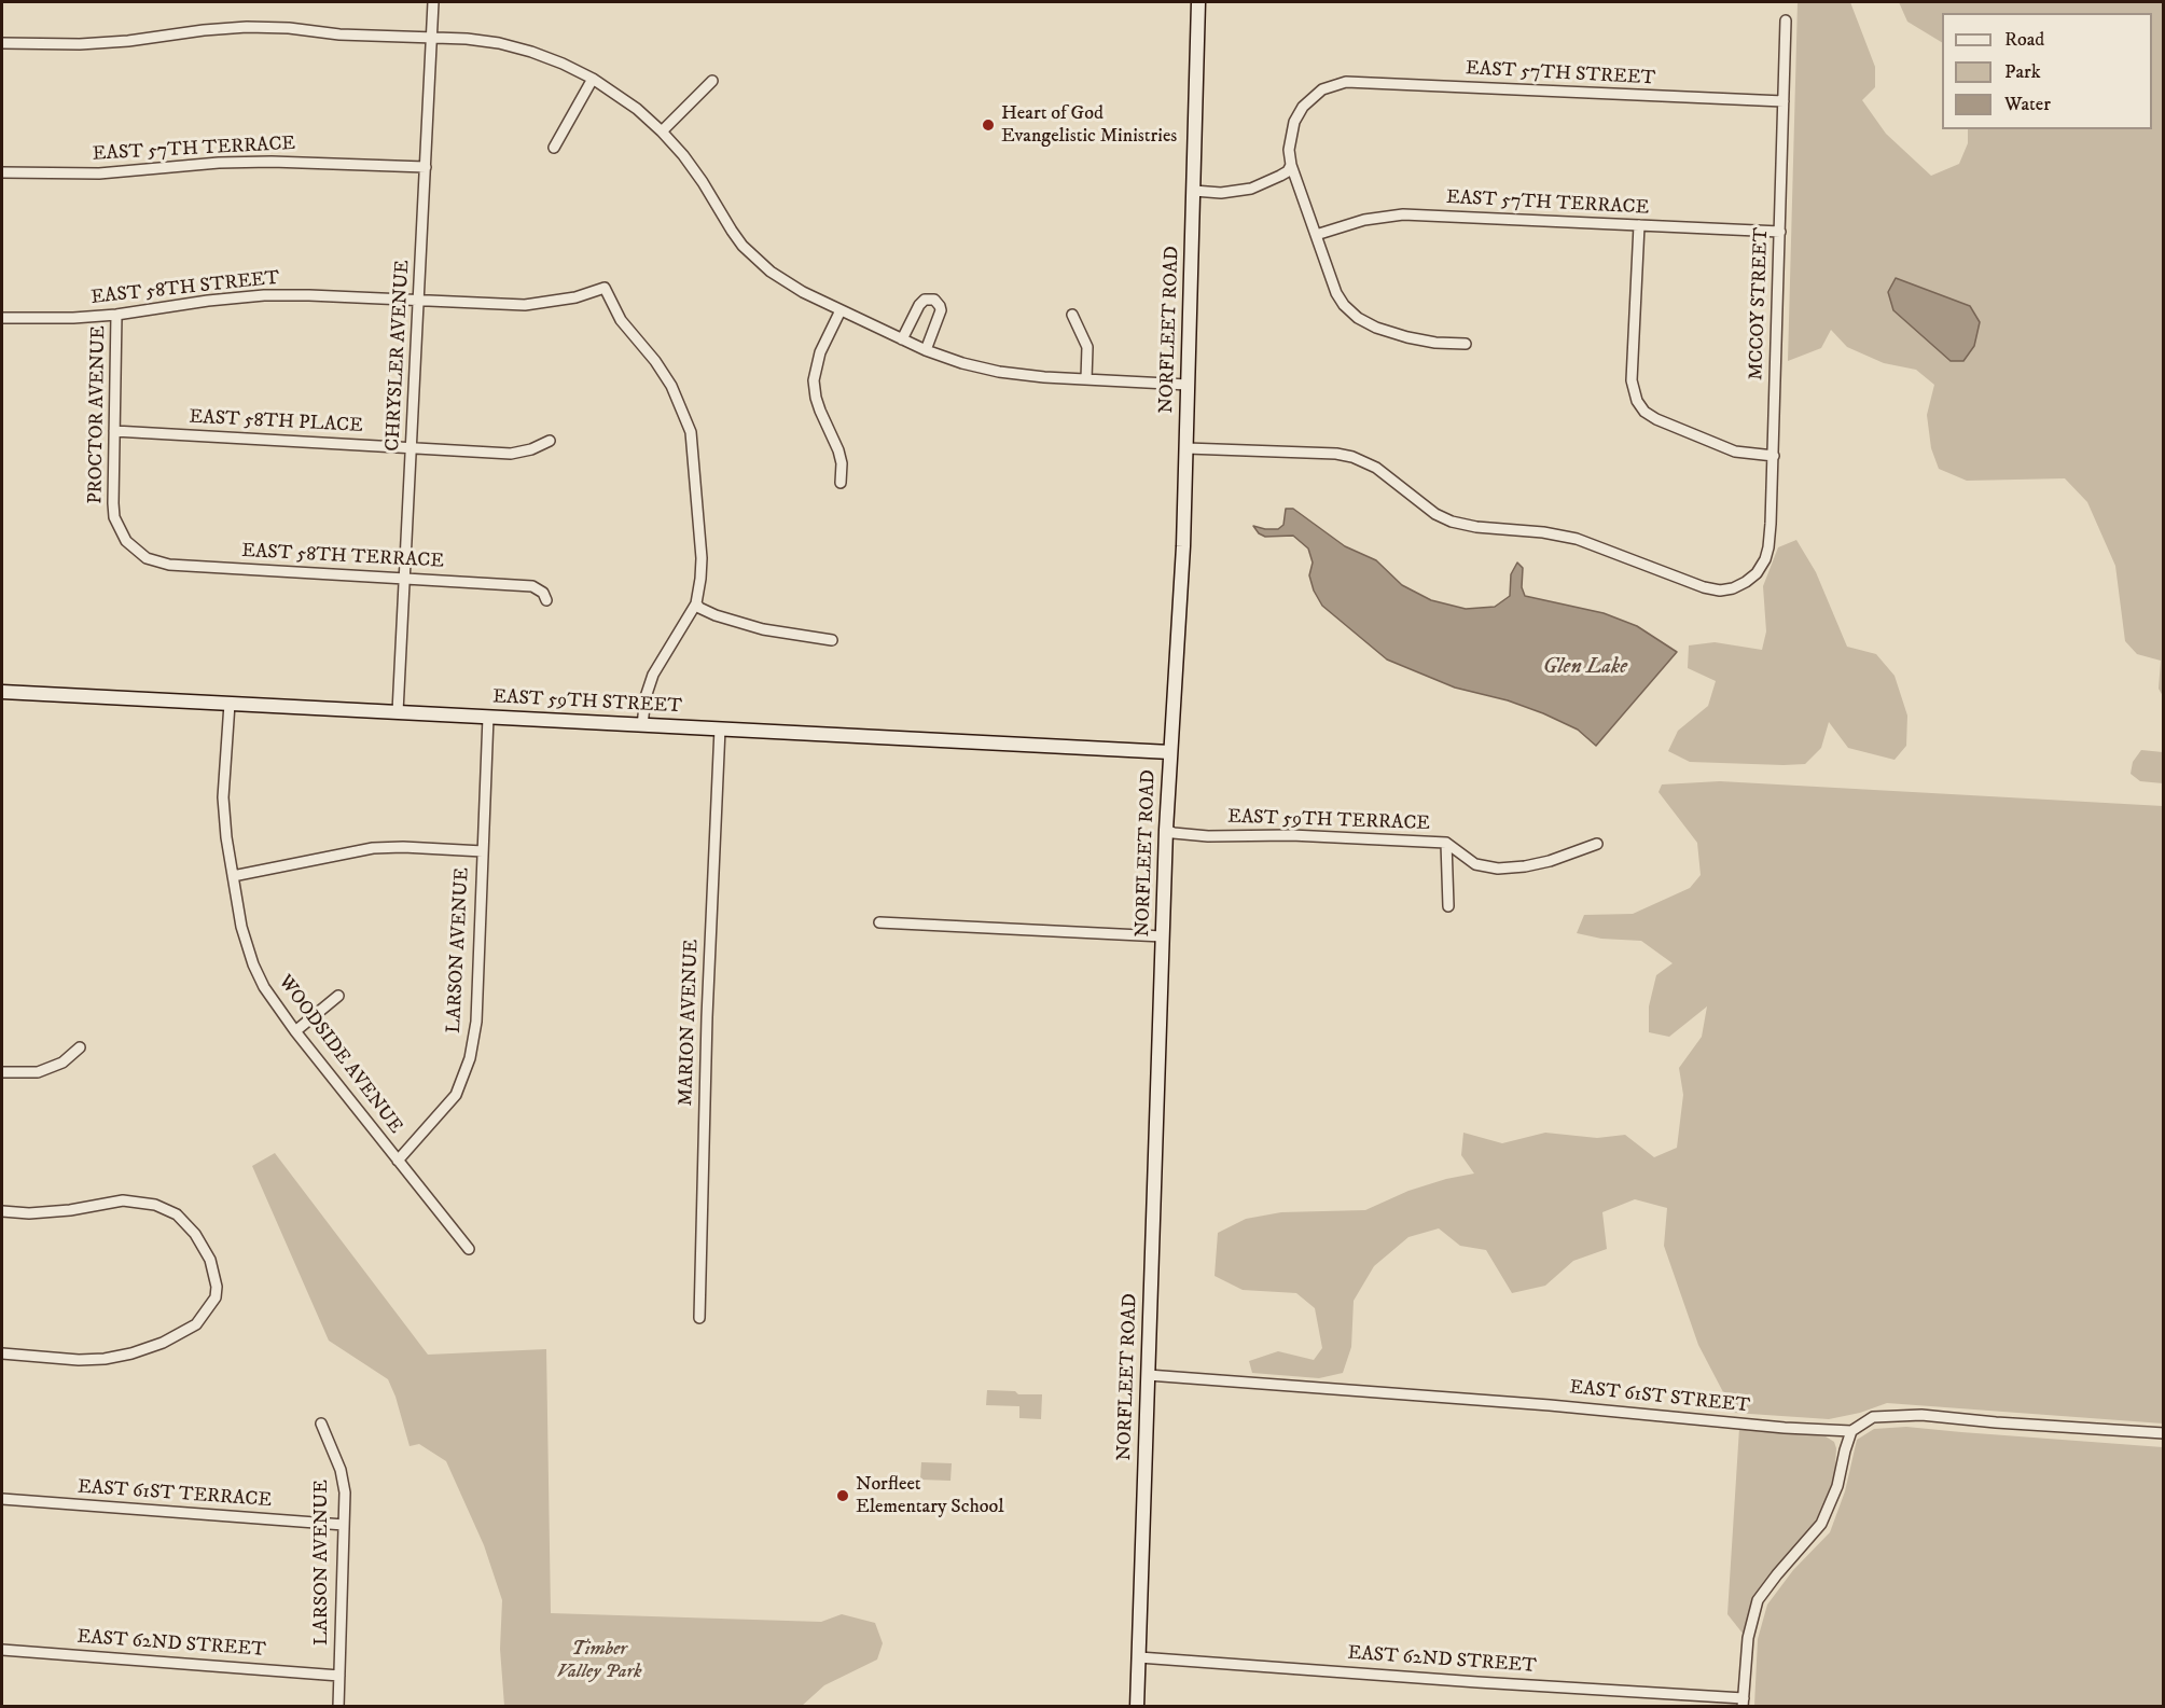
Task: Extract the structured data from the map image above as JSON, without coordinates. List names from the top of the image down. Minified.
{"streets":{"street":["EAST 57TH STREET","EAST 57TH TERRACE","EAST 58TH STREET","MCCOY STREET","NORFLEET ROAD","CHRYSLER AVENUE","PROCTOR AVENUE","EAST 58TH PLACE","EAST 58TH TERRACE","EAST 59TH STREET","EAST 59TH TERRACE","LARSON AVENUE","MARION AVENUE","WOODSIDE AVENUE","EAST 61ST STREET","EAST 61ST TERRACE","EAST 62ND STREET"]},"crossings":[["EAST 57TH STREET","MCCOY STREET"],["EAST 57TH TERRACE","MCCOY STREET"],["EAST 57TH TERRACE","CHRYSLER AVENUE"],["EAST 58TH STREET","CHRYSLER AVENUE"],["EAST 58TH STREET","PROCTOR AVENUE"],["MCCOY STREET","NORFLEET ROAD"],["NORFLEET ROAD","EAST 59TH STREET"],["NORFLEET ROAD","EAST 59TH TERRACE"],["NORFLEET ROAD","EAST 61ST STREET"],["NORFLEET ROAD","EAST 62ND STREET"],["CHRYSLER AVENUE","EAST 58TH PLACE"],["CHRYSLER AVENUE","EAST 58TH TERRACE"],["CHRYSLER AVENUE","EAST 59TH STREET"],["PROCTOR AVENUE","EAST 58TH PLACE"],["PROCTOR AVENUE","EAST 58TH TERRACE"],["EAST 59TH STREET","LARSON AVENUE"],["EAST 59TH STREET","MARION AVENUE"],["EAST 59TH STREET","WOODSIDE AVENUE"],["LARSON AVENUE","WOODSIDE AVENUE"],["LARSON AVENUE","EAST 61ST TERRACE"],["LARSON AVENUE","EAST 62ND STREET"]],"water":["Glen Lake"],"parks":["Timber Valley Park"],"places":["Heart of God Evangelistic Ministries","Norfleet Elementary School"],"legend":["Road","Park","Water"]}
